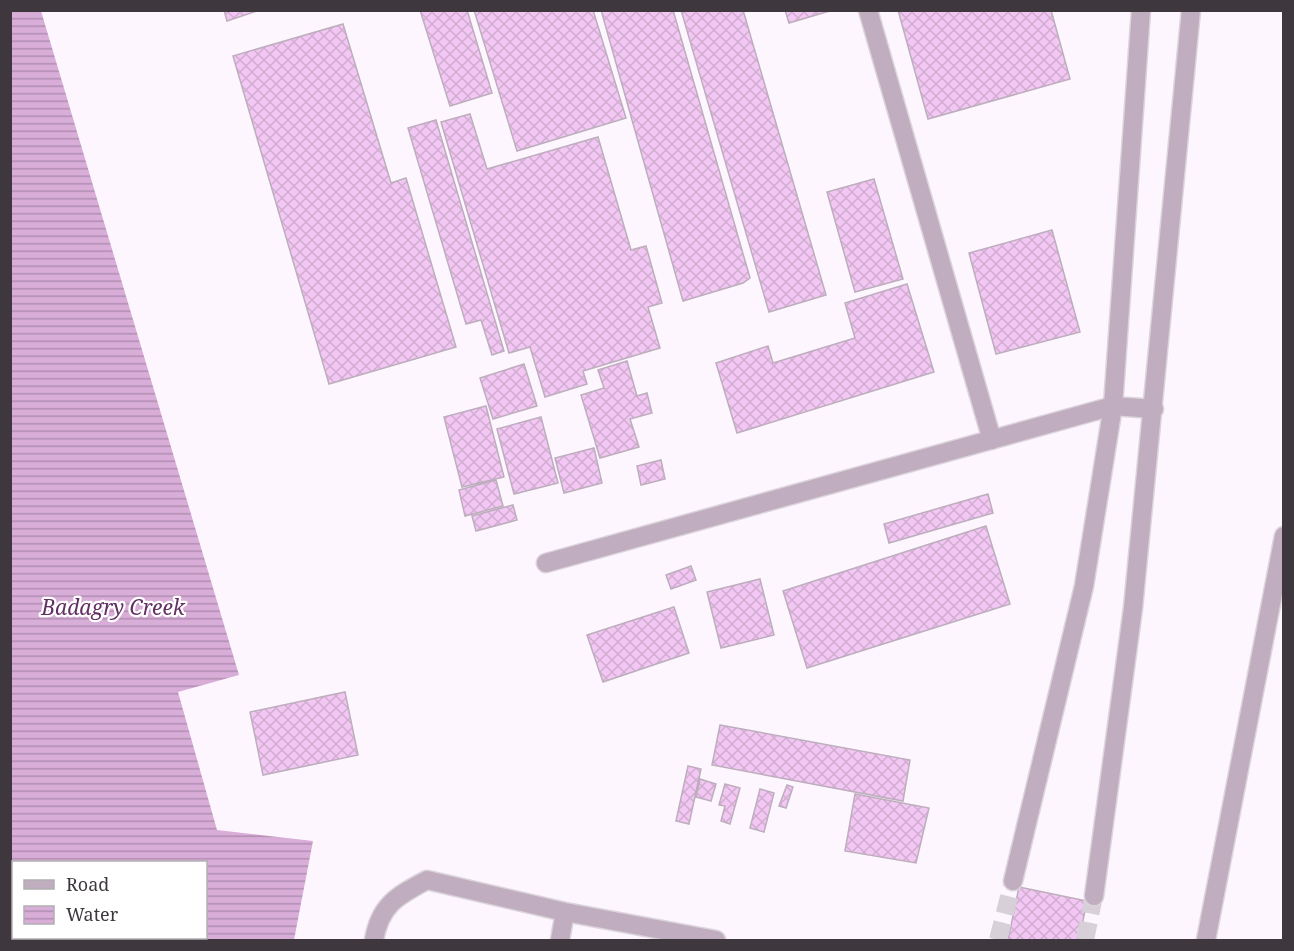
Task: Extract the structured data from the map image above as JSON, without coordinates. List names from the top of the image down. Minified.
{"water":["Badagry Creek"],"legend":["Road","Water"]}
